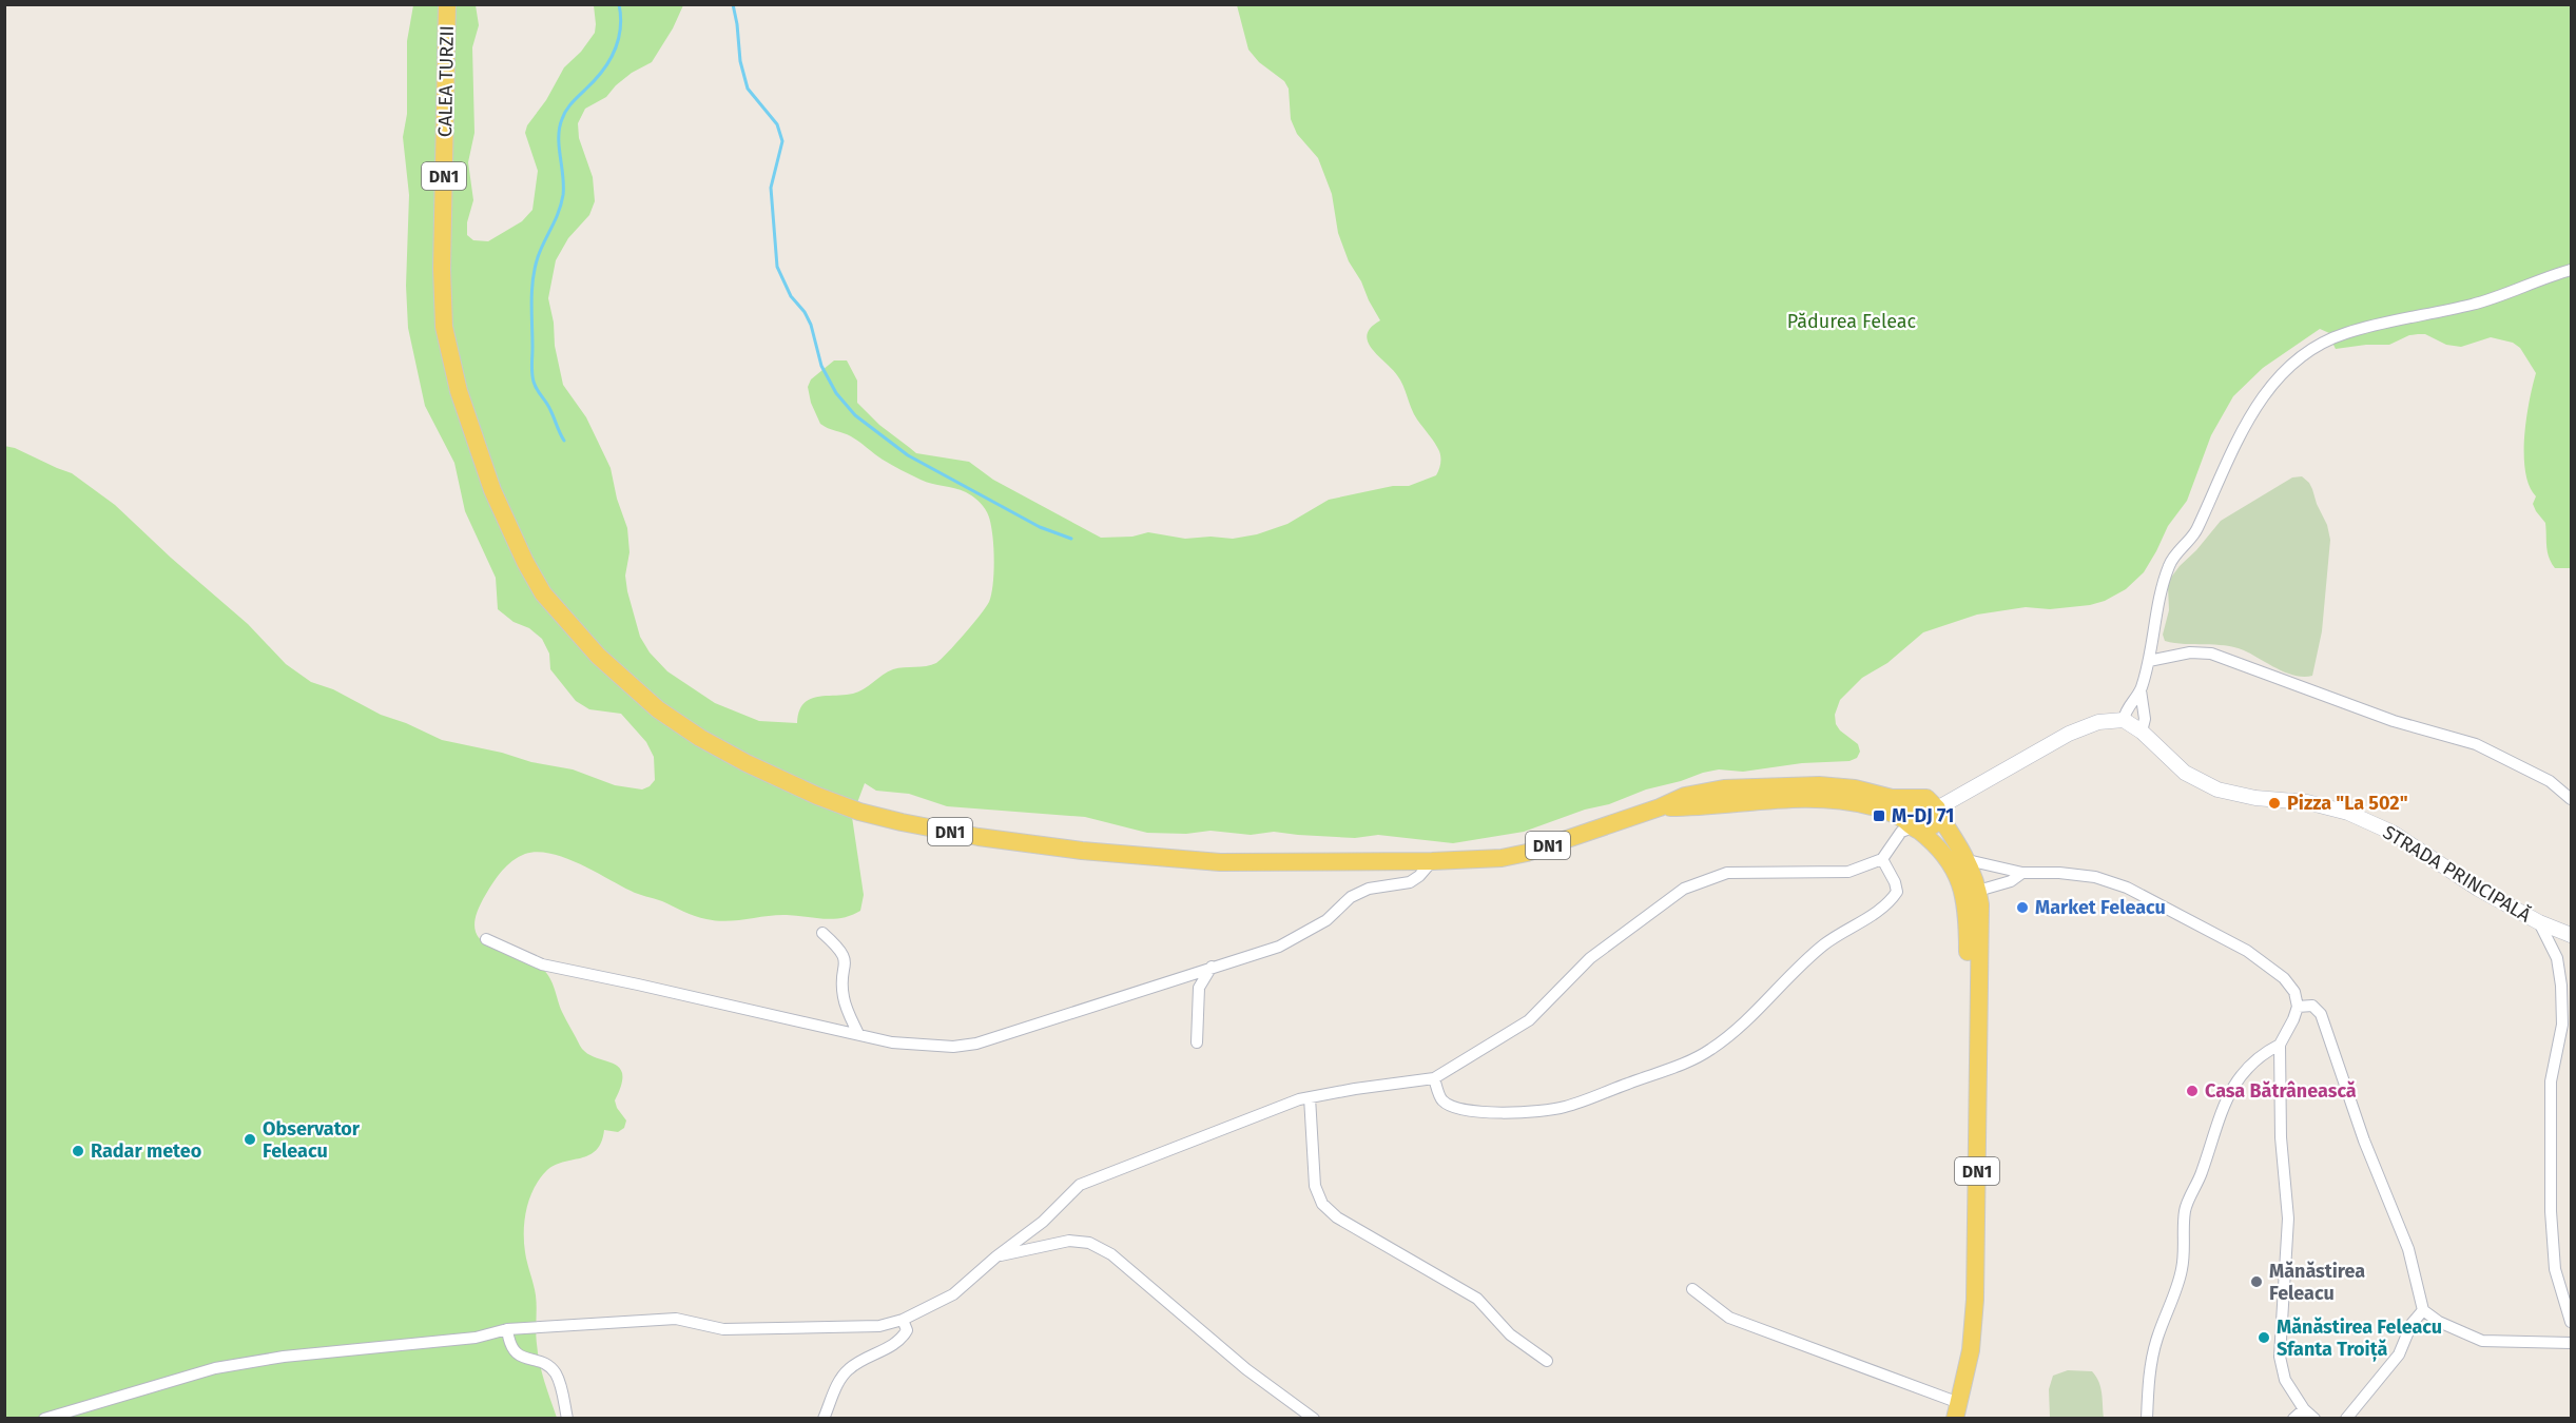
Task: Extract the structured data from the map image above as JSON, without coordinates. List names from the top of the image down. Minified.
{"streets":{"main road":["CALEA TURZII","DN1"],"street":["STRADA PRINCIPALĂ"]},"crossings":[["CALEA TURZII","DN1"]],"parks":["Pădurea Feleac"],"places":{"other":["Pizza \"La 502\"","Market Feleacu","Casa Bătrânească","Observator Feleacu","Radar meteo","Mănăstirea Feleacu","Mănăstirea Feleacu Sfanta Troiță"],"transit":["M-DJ 71"]}}
